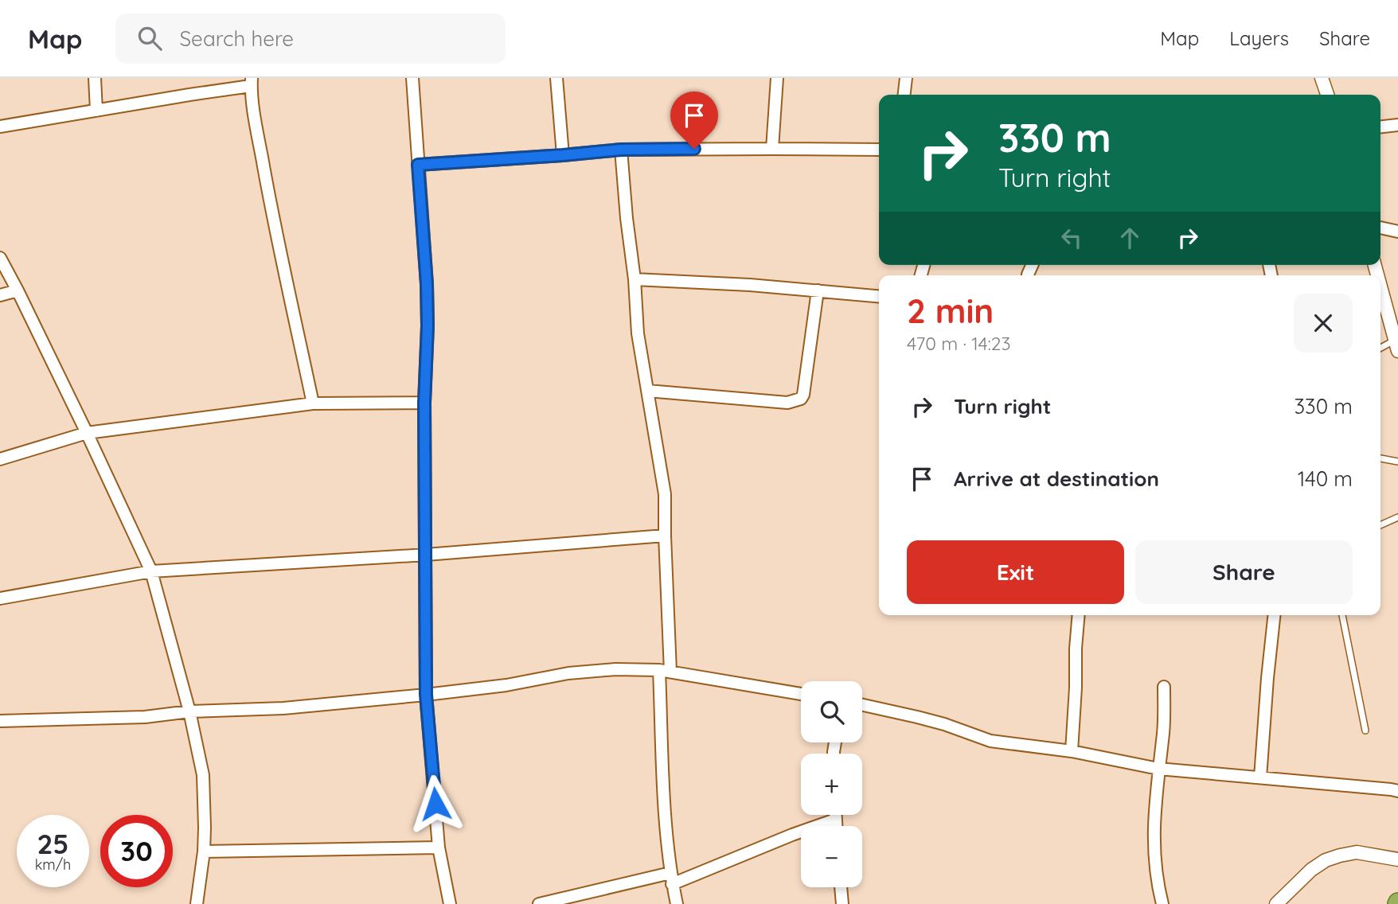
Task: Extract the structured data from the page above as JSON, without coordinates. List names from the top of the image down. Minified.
{"page":{"header":"Map","search":"Search here","nav":["Map","Layers","Share"],"turn":["330 m","Turn right"],"heading":["2 min","470 m · 14:23"],"list":[{"name":"Turn right","value":"330 m"},{"name":"Arrive at destination","value":"140 m"}],"buttons":["Exit","Share"],"map_buttons":["+","−"],"speed":"25 km/h","limit":"30"}}
